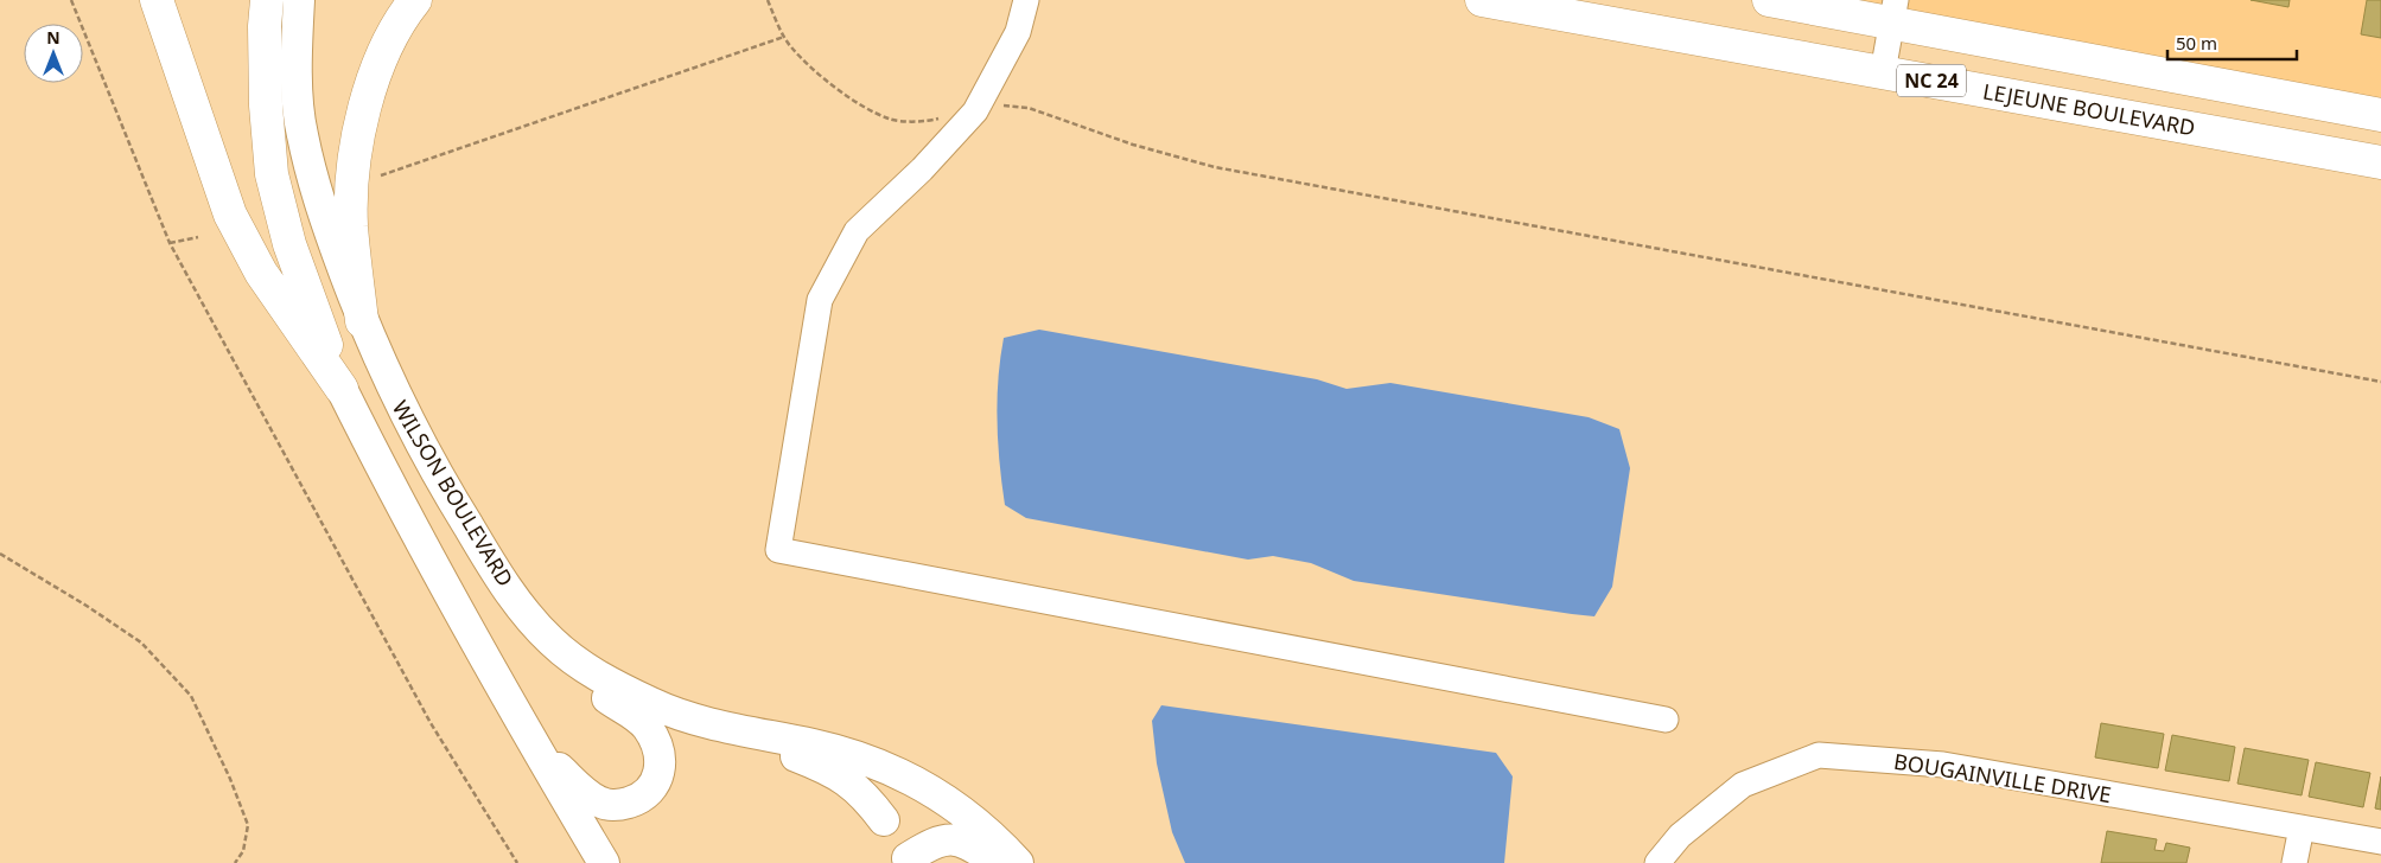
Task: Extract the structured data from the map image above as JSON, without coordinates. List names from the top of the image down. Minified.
{"streets":{"highway":["NC 24","LEJEUNE BOULEVARD"],"main road":["WILSON BOULEVARD"],"street":["BOUGAINVILLE DRIVE"]},"scale_bar":"50 m","north":"top"}
